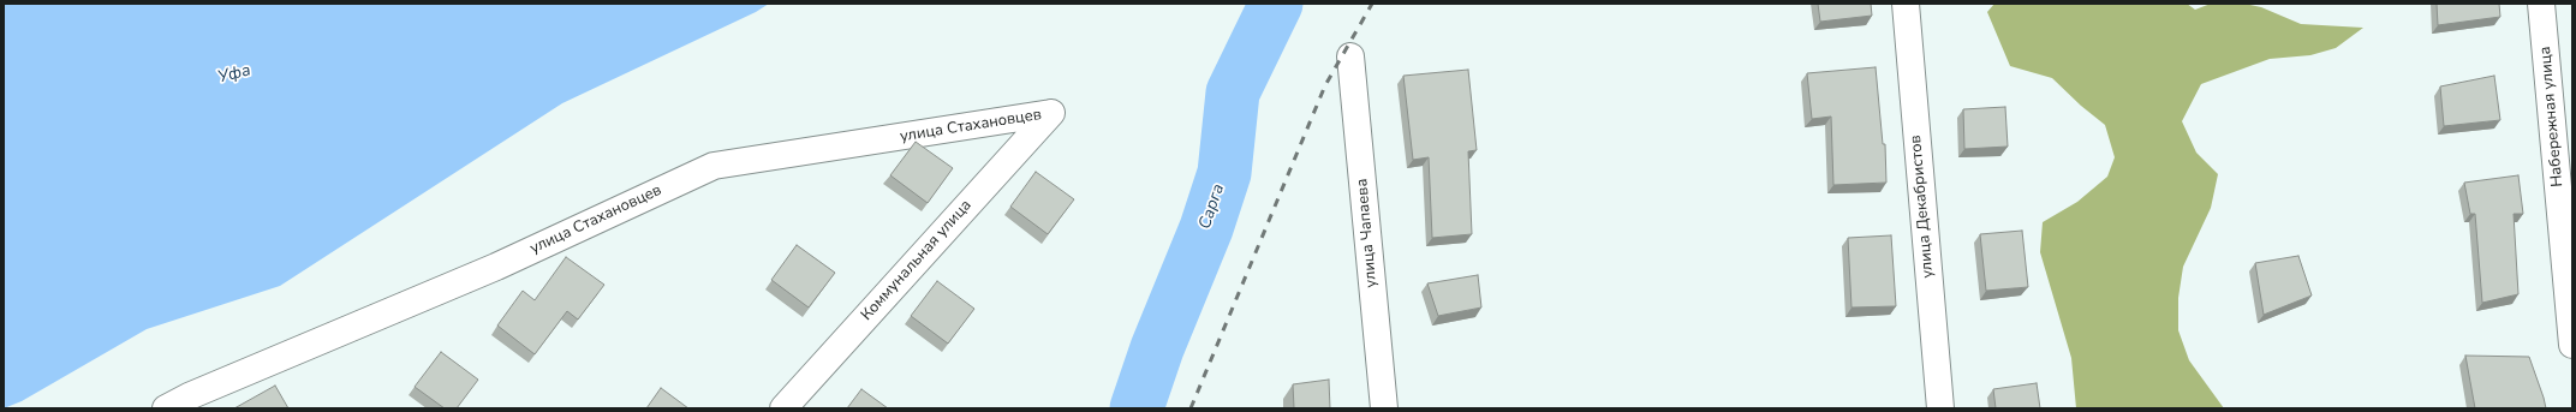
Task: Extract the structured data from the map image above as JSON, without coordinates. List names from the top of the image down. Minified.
{"streets":{"street":["Набережная улица","улица Стахановцев","улица Декабристов","улица Чапаева","Коммунальная улица"]},"crossings":[["улица Стахановцев","Коммунальная улица"]],"water":["Уфа","Сарга"]}
